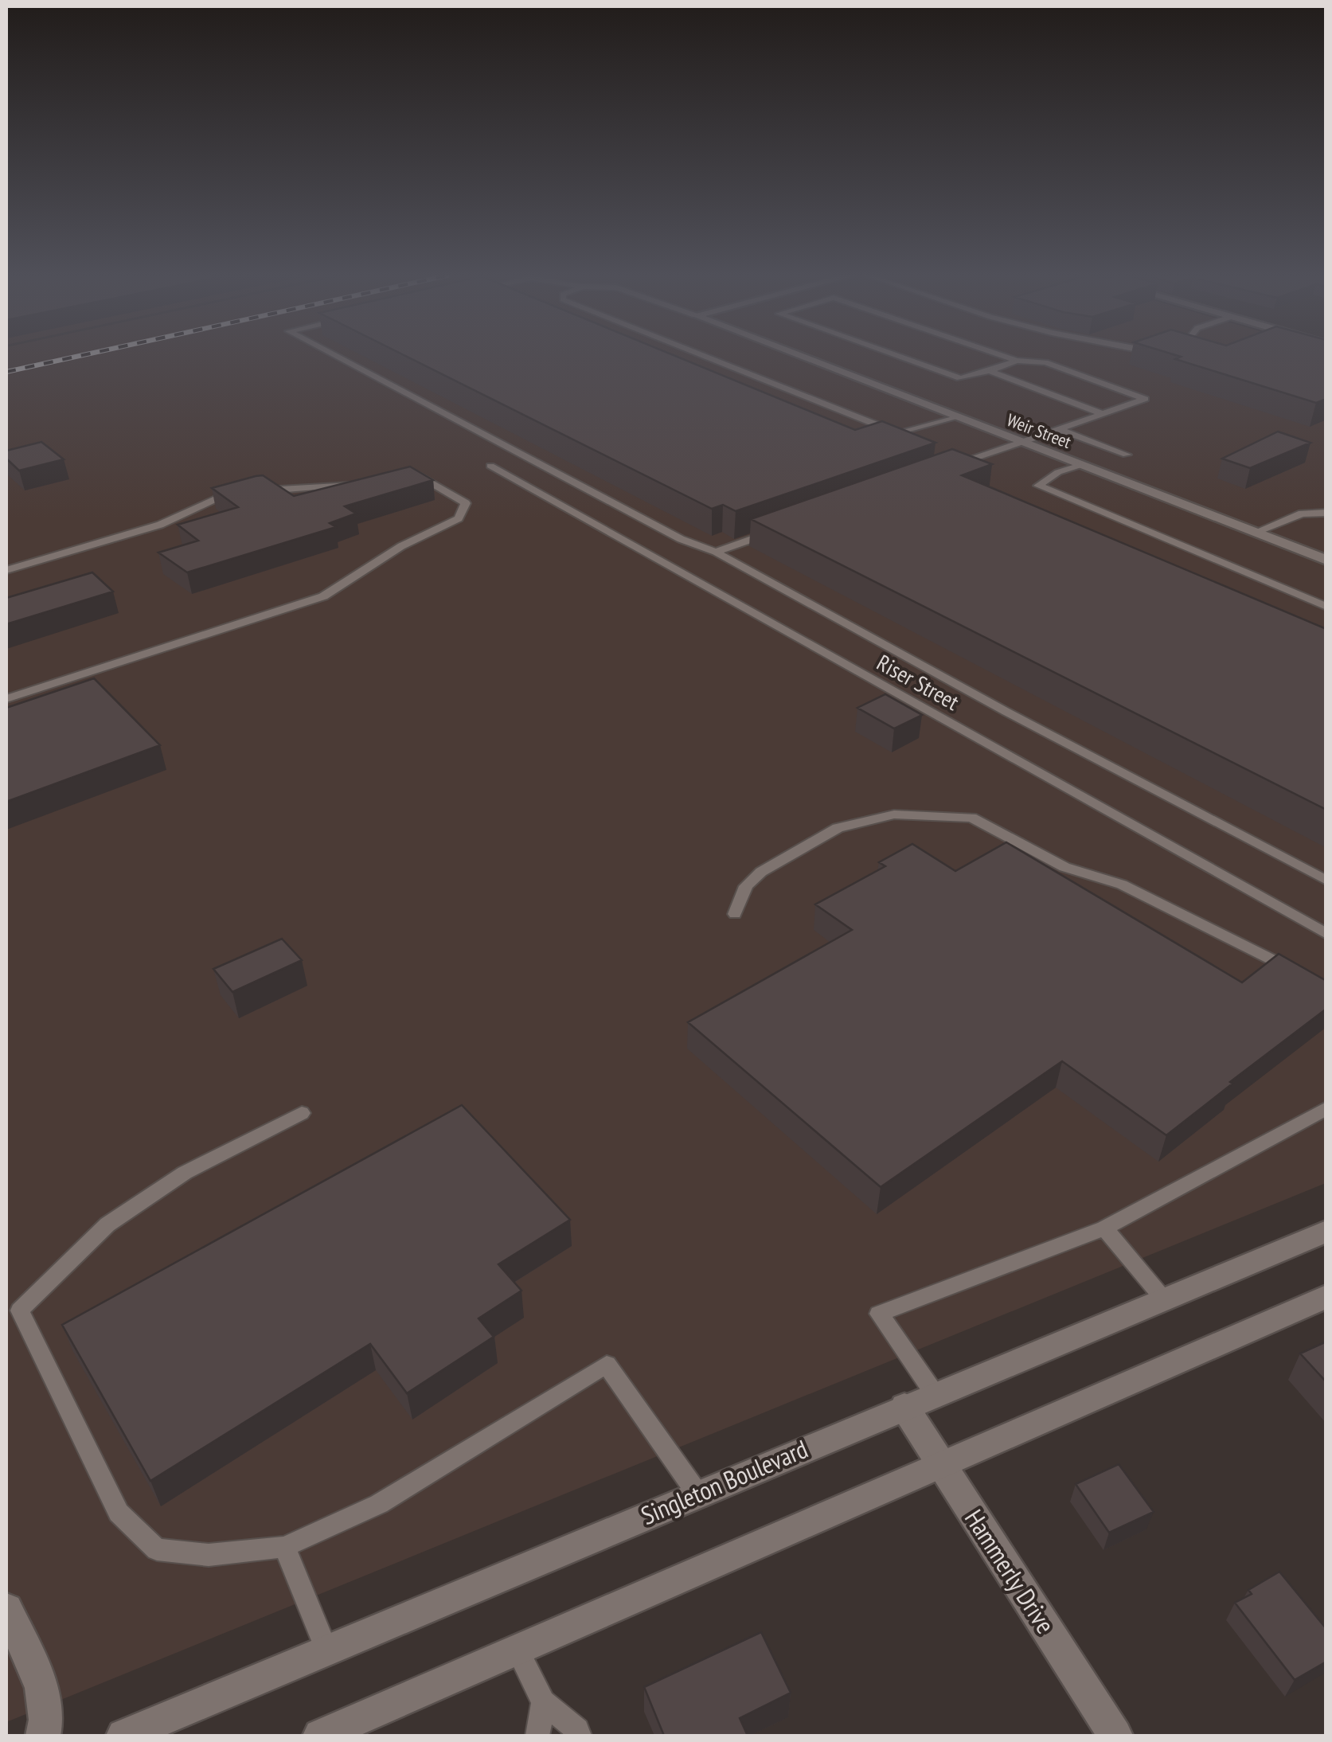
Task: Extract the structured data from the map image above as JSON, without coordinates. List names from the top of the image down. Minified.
{"streets":{"street":["Weir Street","Singleton Boulevard","Hammerly Drive"],"lane":["Riser Street"]},"crossings":[["Singleton Boulevard","Hammerly Drive"]]}
